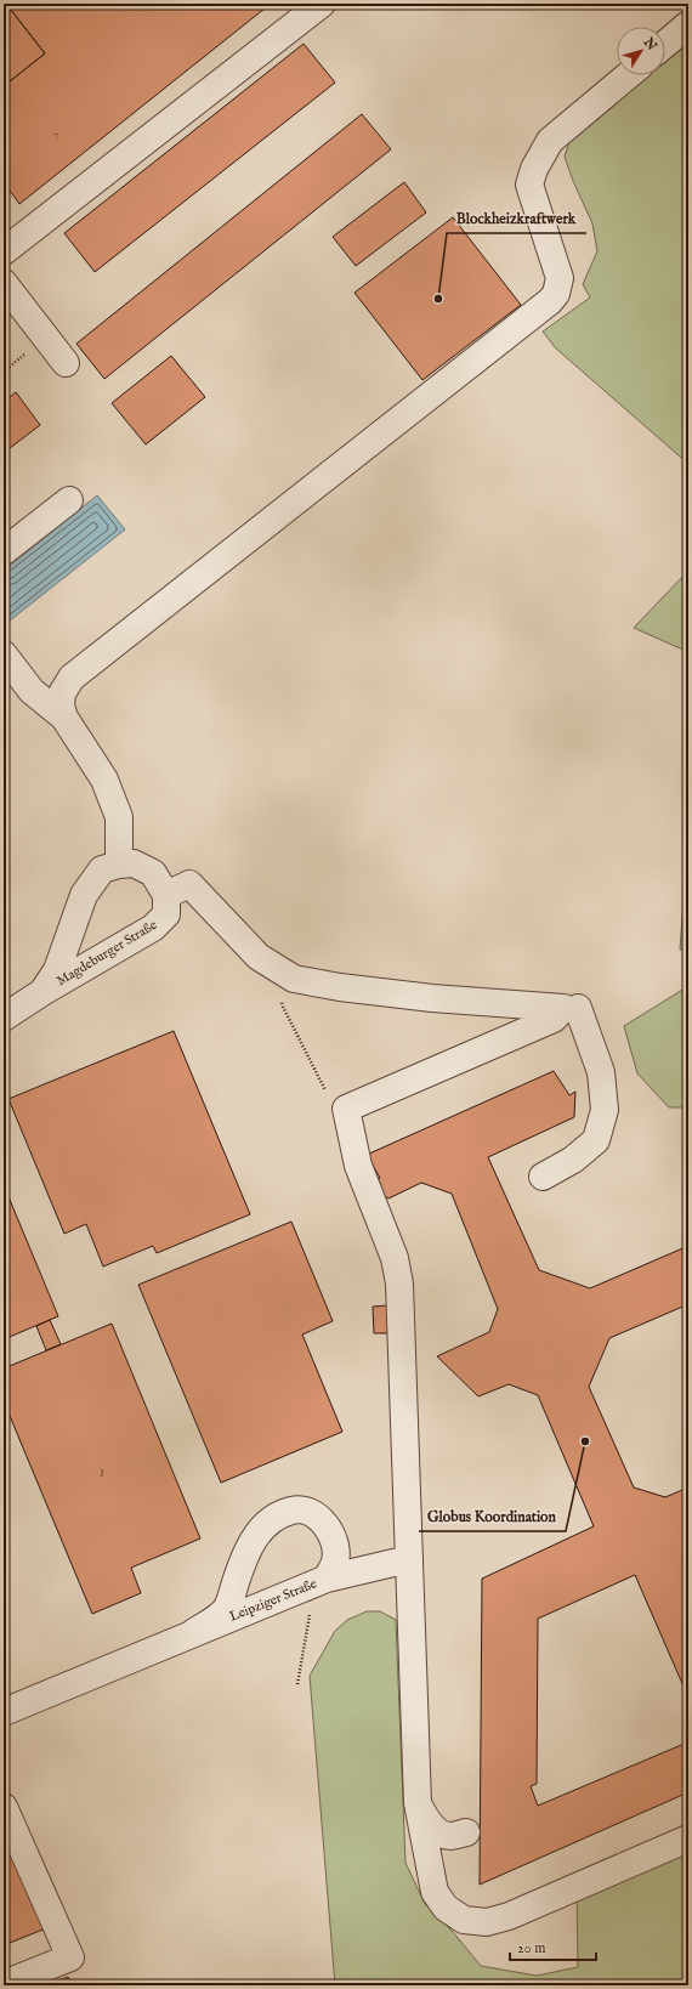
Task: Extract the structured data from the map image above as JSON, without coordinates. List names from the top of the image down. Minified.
{"streets":{"street":["Magdeburger Straße","Leipziger Straße"]},"places":["Blockheizkraftwerk","Globus Koordination"],"house_numbers":["7","3"],"scale_bar":"20 m","north":"top right"}
